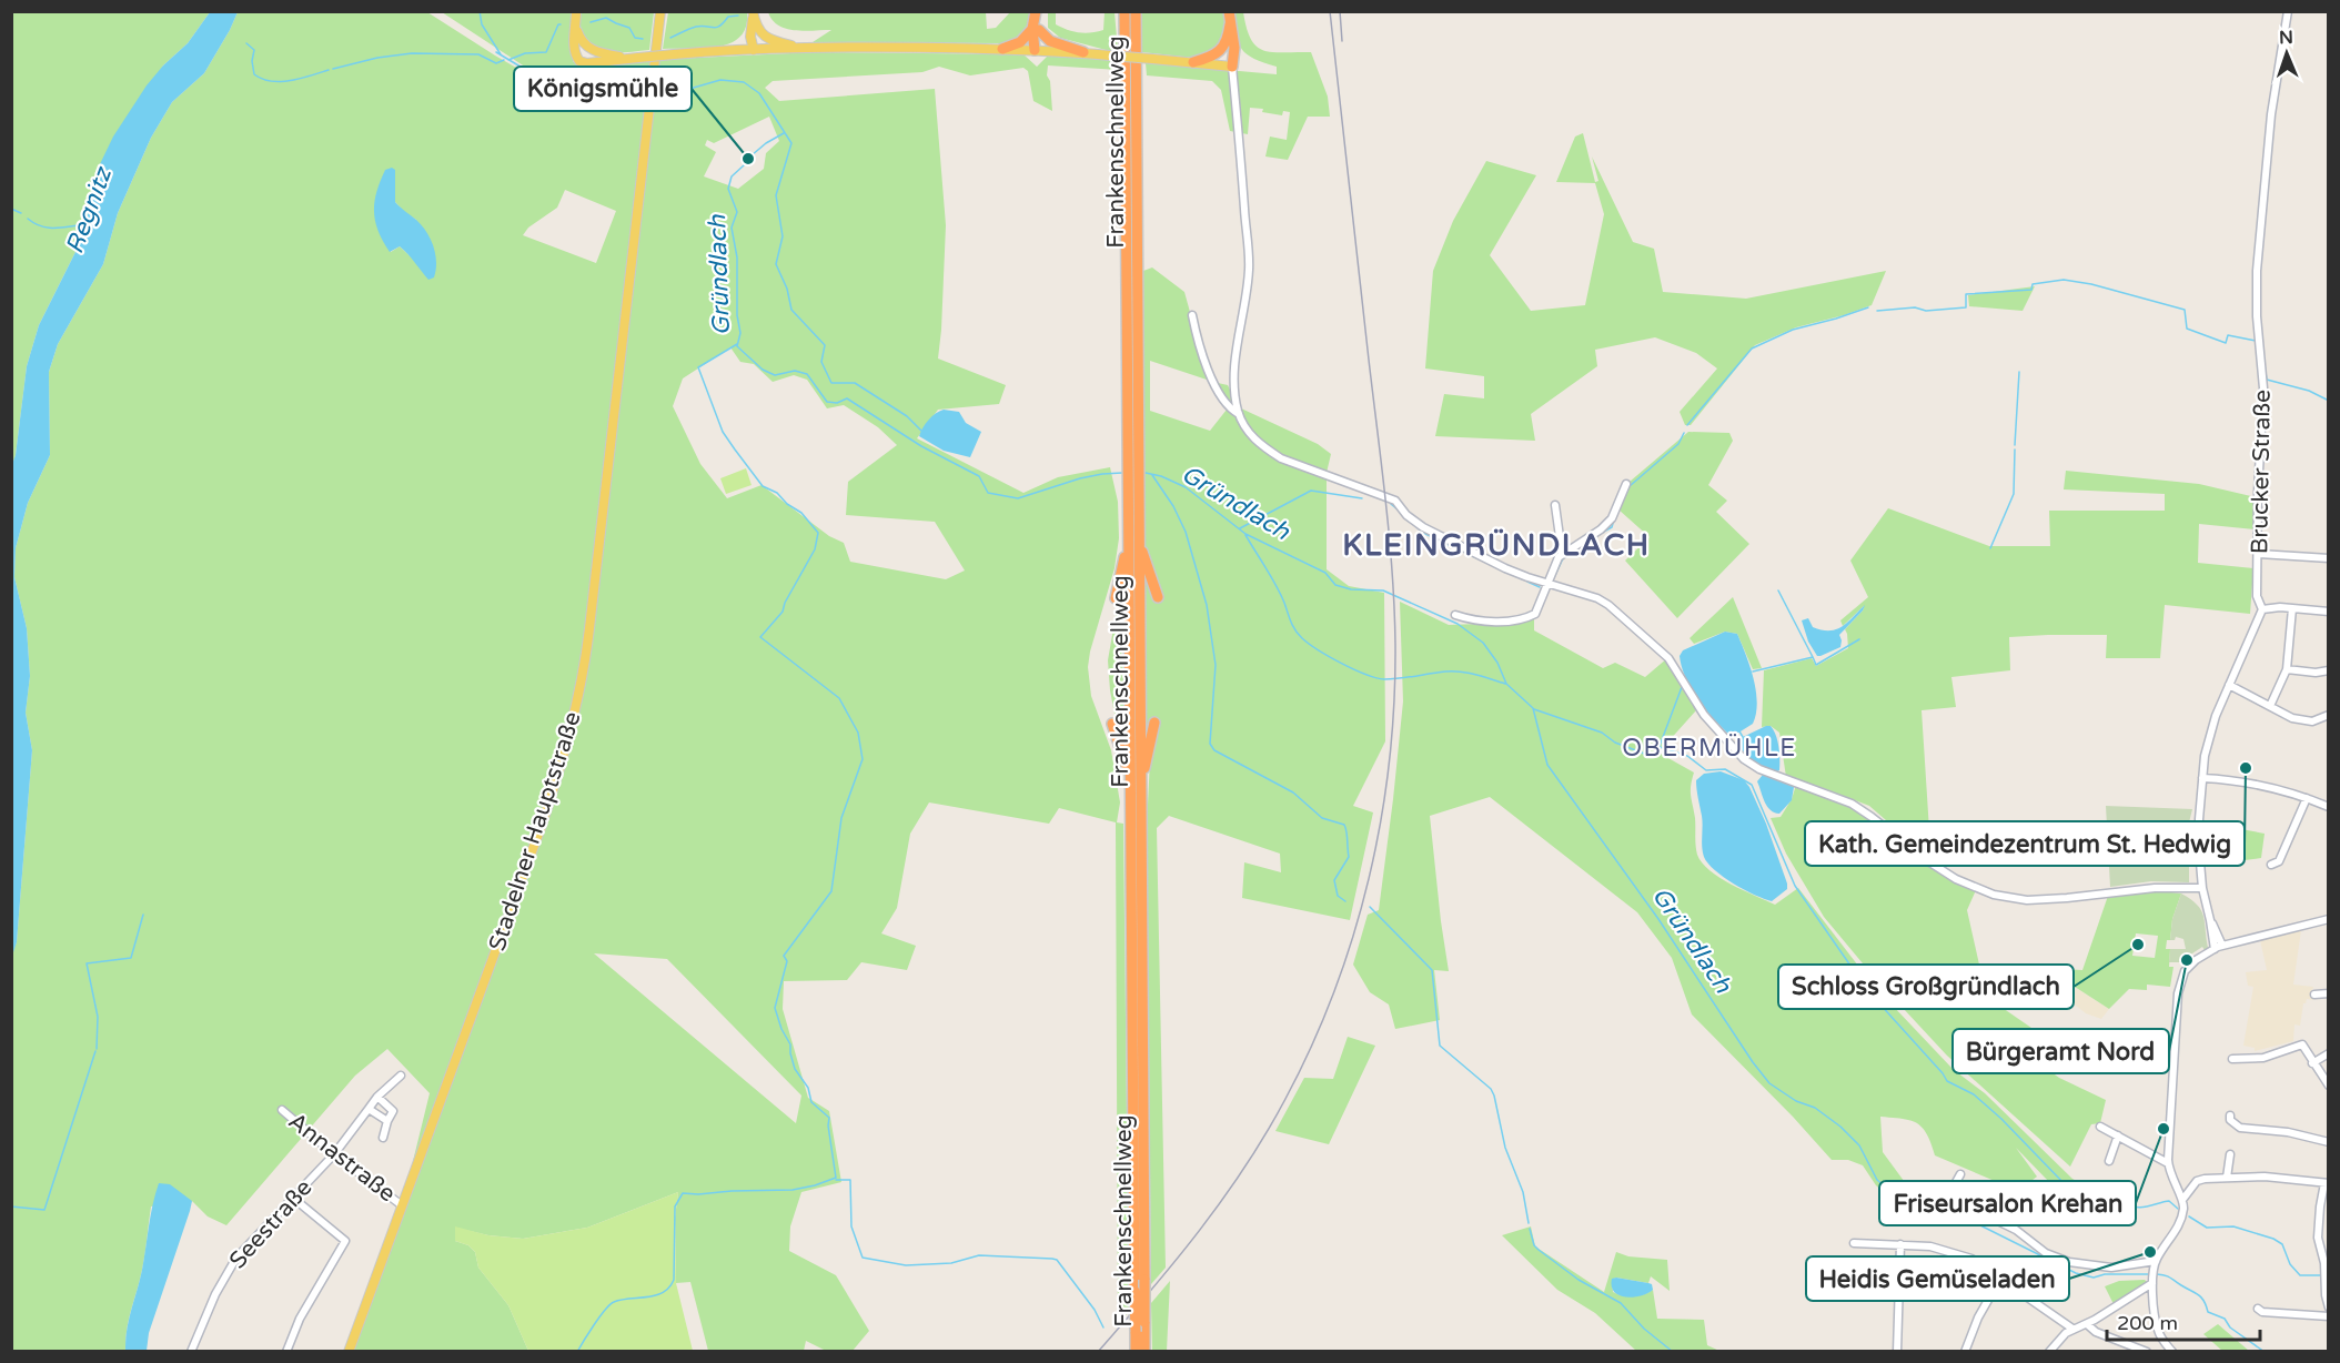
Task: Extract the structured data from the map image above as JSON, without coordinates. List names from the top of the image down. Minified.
{"streets":{"highway":["Frankenschnellweg"],"main road":["Stadelner Hauptstraße"],"street":["Brucker Straße","Annastraße","Seestraße"]},"crossings":[["Stadelner Hauptstraße","Annastraße"],["Annastraße","Seestraße"]],"districts":["KLEINGRÜNDLACH","OBERMÜHLE"],"water":["Regnitz","Gründlach"],"places":["Königsmühle","Kath. Gemeindezentrum St. Hedwig","Schloss Großgründlach","Bürgeramt Nord","Friseursalon Krehan","Heidis Gemüseladen"],"scale_bar":"200 m","north":"top"}
